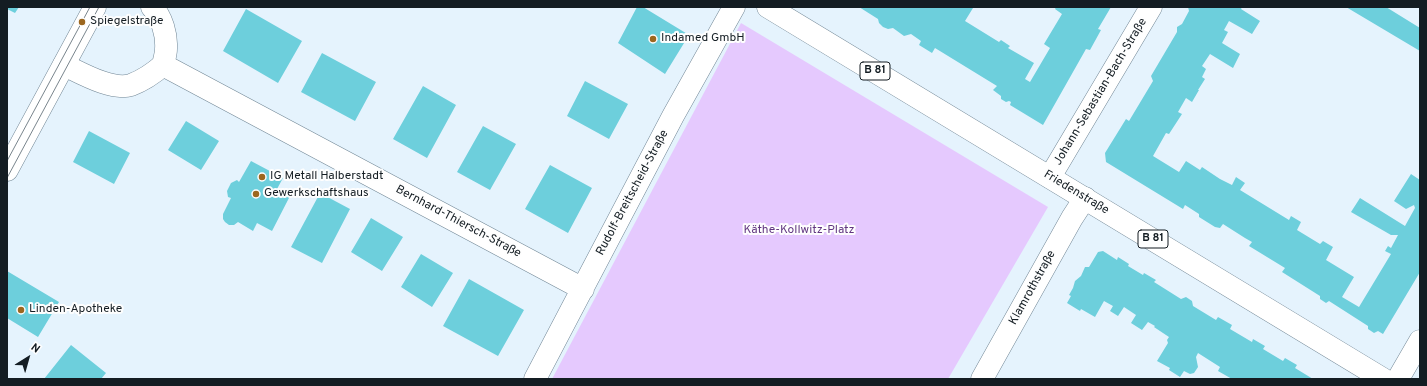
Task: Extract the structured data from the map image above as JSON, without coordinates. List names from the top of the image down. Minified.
{"streets":{"street":["B 81","Johann-Sebastian-Bach-Straße","Rudolf-Breitscheid-Straße","Friedenstraße","Bernhard-Thiersch-Straße","Klamrothstraße"]},"crossings":[["Johann-Sebastian-Bach-Straße","Friedenstraße"],["Rudolf-Breitscheid-Straße","Bernhard-Thiersch-Straße"],["Friedenstraße","Klamrothstraße"]],"parks":["Käthe-Kollwitz-Platz"],"places":["Spiegelstraße","Indamed GmbH","IG Metall Halberstadt","Gewerkschaftshaus","Linden-Apotheke"],"north":"top right"}
